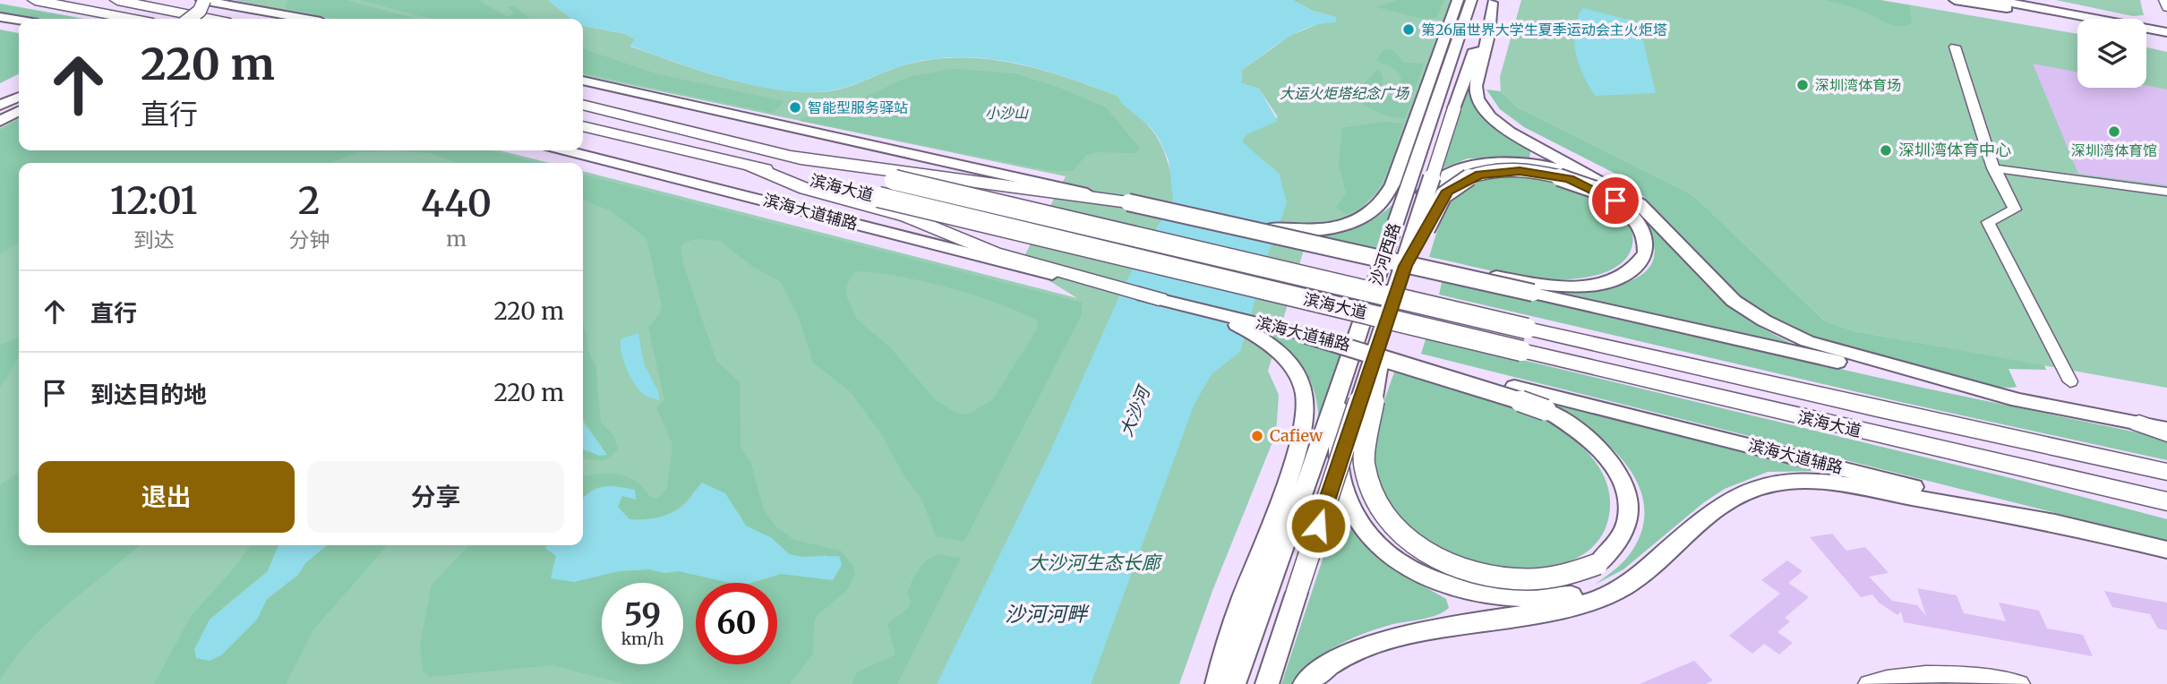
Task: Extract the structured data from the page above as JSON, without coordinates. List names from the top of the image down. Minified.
{"streets":{"highway":["滨海大道"],"main road":["滨海大道辅路","沙河西路"]},"water":["大沙河","沙河河畔"],"parks":["大运火炬塔纪念广场","小沙山","大沙河生态长廊"],"places":["第26届世界大学生夏季运动会主火炬塔","深圳湾体育场","智能型服务驿站","深圳湾体育馆","深圳湾体育中心","Cafiew"],"page":{"turn":["220 m","直行"],"eta":["12:01","到达","2","分钟","440","m"],"list":[{"name":"直行","value":"220 m"},{"name":"到达目的地","value":"220 m"}],"buttons":["退出","分享"],"speed":"59 km/h","limit":"60"}}
